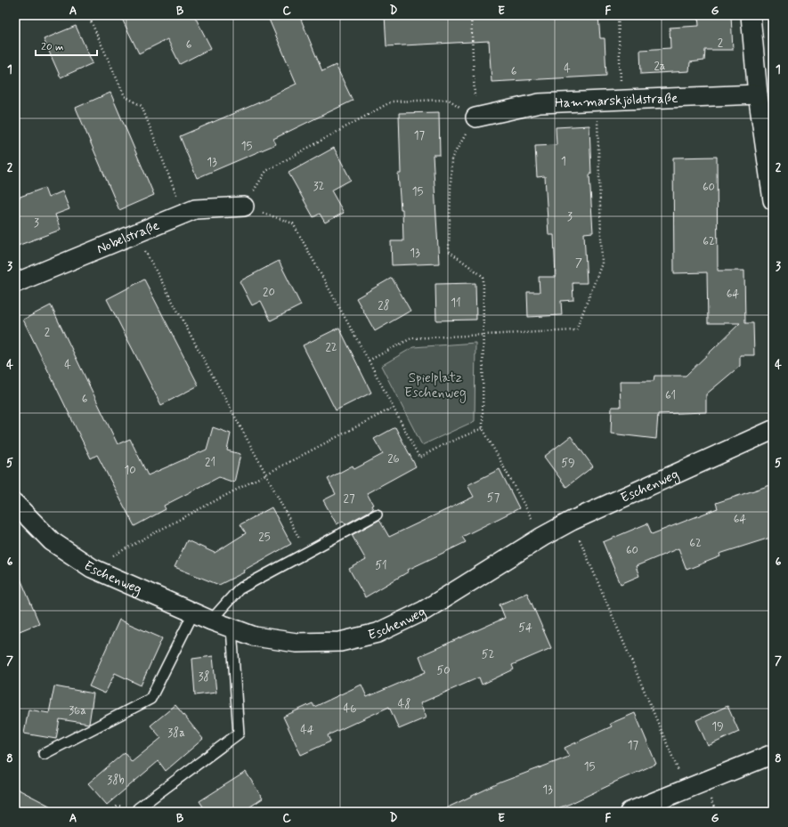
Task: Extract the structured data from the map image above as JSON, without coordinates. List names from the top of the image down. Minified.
{"streets":{"street":["Hammarskjöldstraße","Nobelstraße","Eschenweg"]},"parks":["Spielplatz Eschenweg"],"house_numbers":["2","6","2a","4","6","17","15","1","13","32","60","15","3","3","62","13","7","20","64","11","28","2","22","4","61","6","26","21","59","10","57","27","64","25","62","60","51","54","52","50","38","48","46","36a","19","44","38a","17","15","38b","13"],"scale_bar":"20 m","grid":{"columns":["A","B","C","D","E","F","G"],"rows":["1","2","3","4","5","6","7","8"]}}
